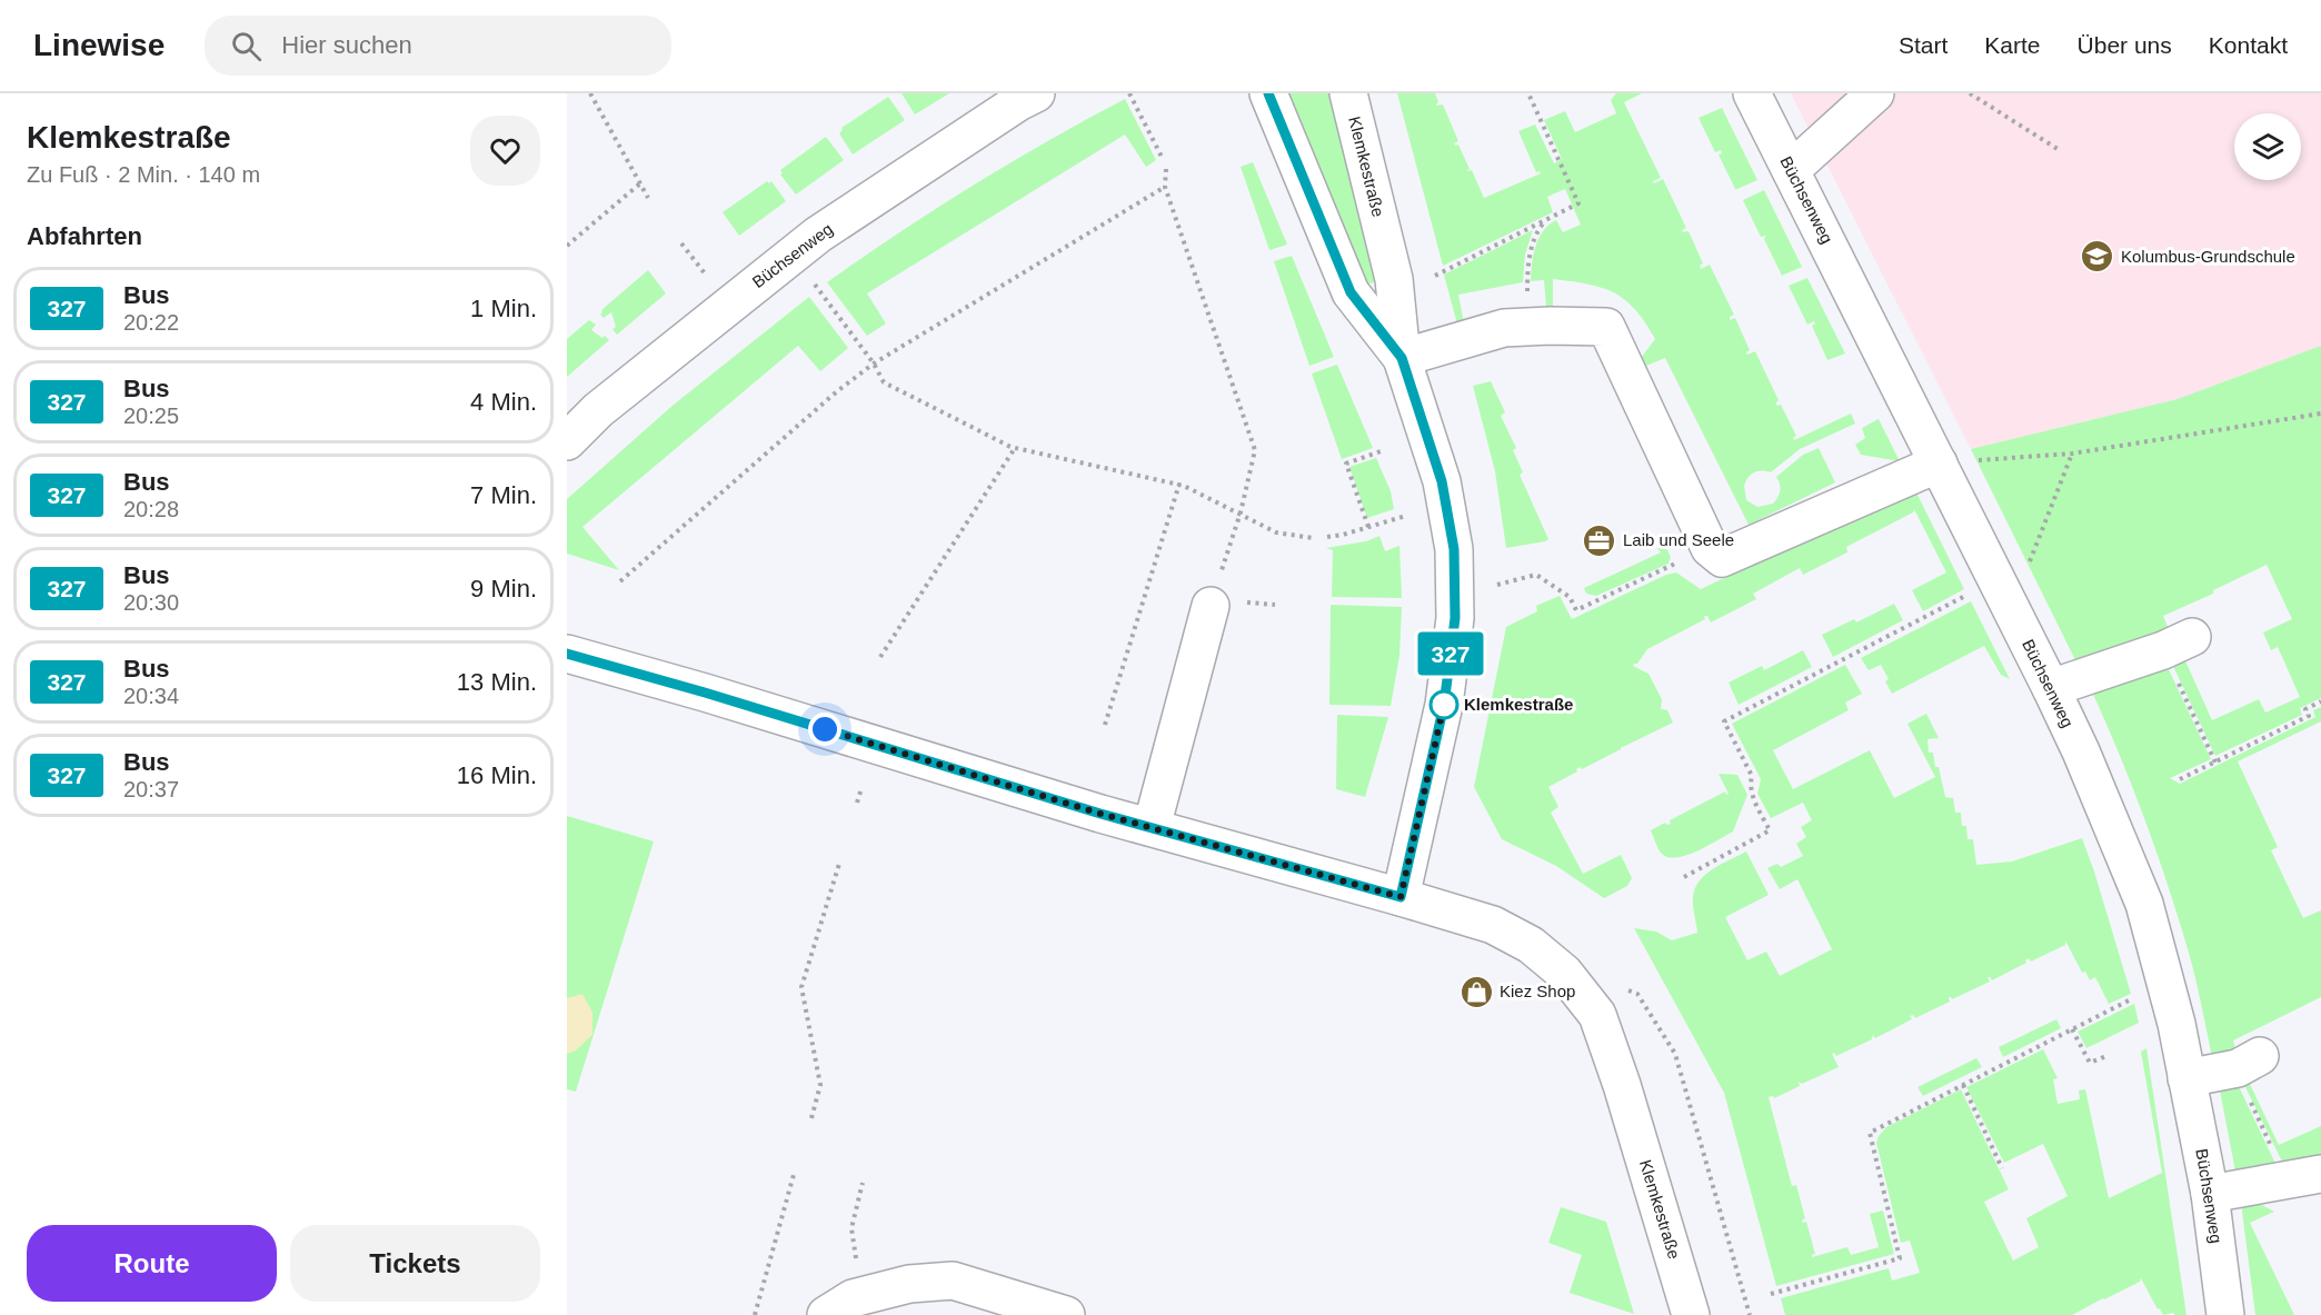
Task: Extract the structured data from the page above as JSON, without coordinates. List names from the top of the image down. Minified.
{"streets":{"street":["Klemkestraße","Büchsenweg"]},"places":{"school or university":["Kolumbus-Grundschule"],"office":["Laib und Seele"],"other":["Klemkestraße"],"shop":["Kiez Shop"]},"lines":["bus line 327"],"page":{"header":"Linewise","search":"Hier suchen","nav":["Start","Karte","Über uns","Kontakt"],"heading":[["Klemkestraße","Zu Fuß · 2 Min. · 140 m"],"Abfahrten"],"on_map":"327","list":[{"mark":"327","name":"Bus","note":"20:22","value":"1 Min."},{"mark":"327","name":"Bus","note":"20:25","value":"4 Min."},{"mark":"327","name":"Bus","note":"20:28","value":"7 Min."},{"mark":"327","name":"Bus","note":"20:30","value":"9 Min."},{"mark":"327","name":"Bus","note":"20:34","value":"13 Min."},{"mark":"327","name":"Bus","note":"20:37","value":"16 Min."}],"buttons":["Route","Tickets"]}}
